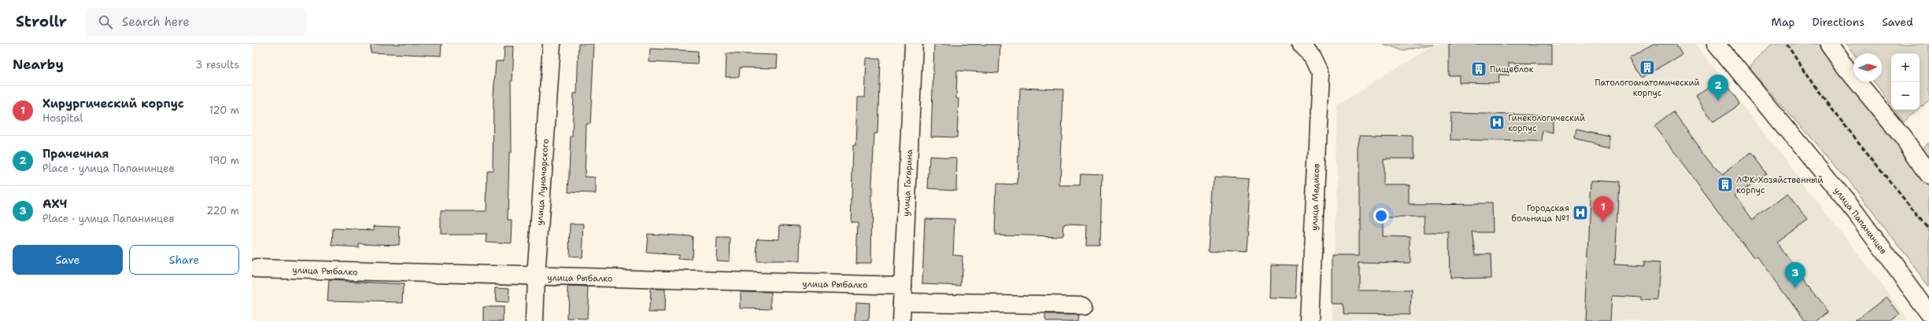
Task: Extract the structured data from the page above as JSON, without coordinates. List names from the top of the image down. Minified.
{"streets":{"street":["улица Луначарского","улица Гагарина","улица Медиков","улица Папанинцев","улица Рыбалко"]},"crossings":[["улица Луначарского","улица Рыбалко"],["улица Гагарина","улица Рыбалко"]],"places":{"building":["Патологоанатомический корпус","Пищеблок","ЛФК Хозяйственный корпус"],"hospital":["Гинекологический корпус","Городская больница №1"]},"north":"right","page":{"header":"Strollr","search":"Search here","nav":["Map","Directions","Saved"],"heading":["Nearby","3 results"],"map_buttons":["+","−"],"pins":["2","1","3"],"list":[{"mark":"1","name":"Хирургический корпус","note":"Hospital","value":"120 m"},{"mark":"2","name":"Прачечная","note":"Place · улица Папанинцев","value":"190 m"},{"mark":"3","name":"АХЧ","note":"Place · улица Папанинцев","value":"220 m"}],"buttons":["Save","Share"]}}
